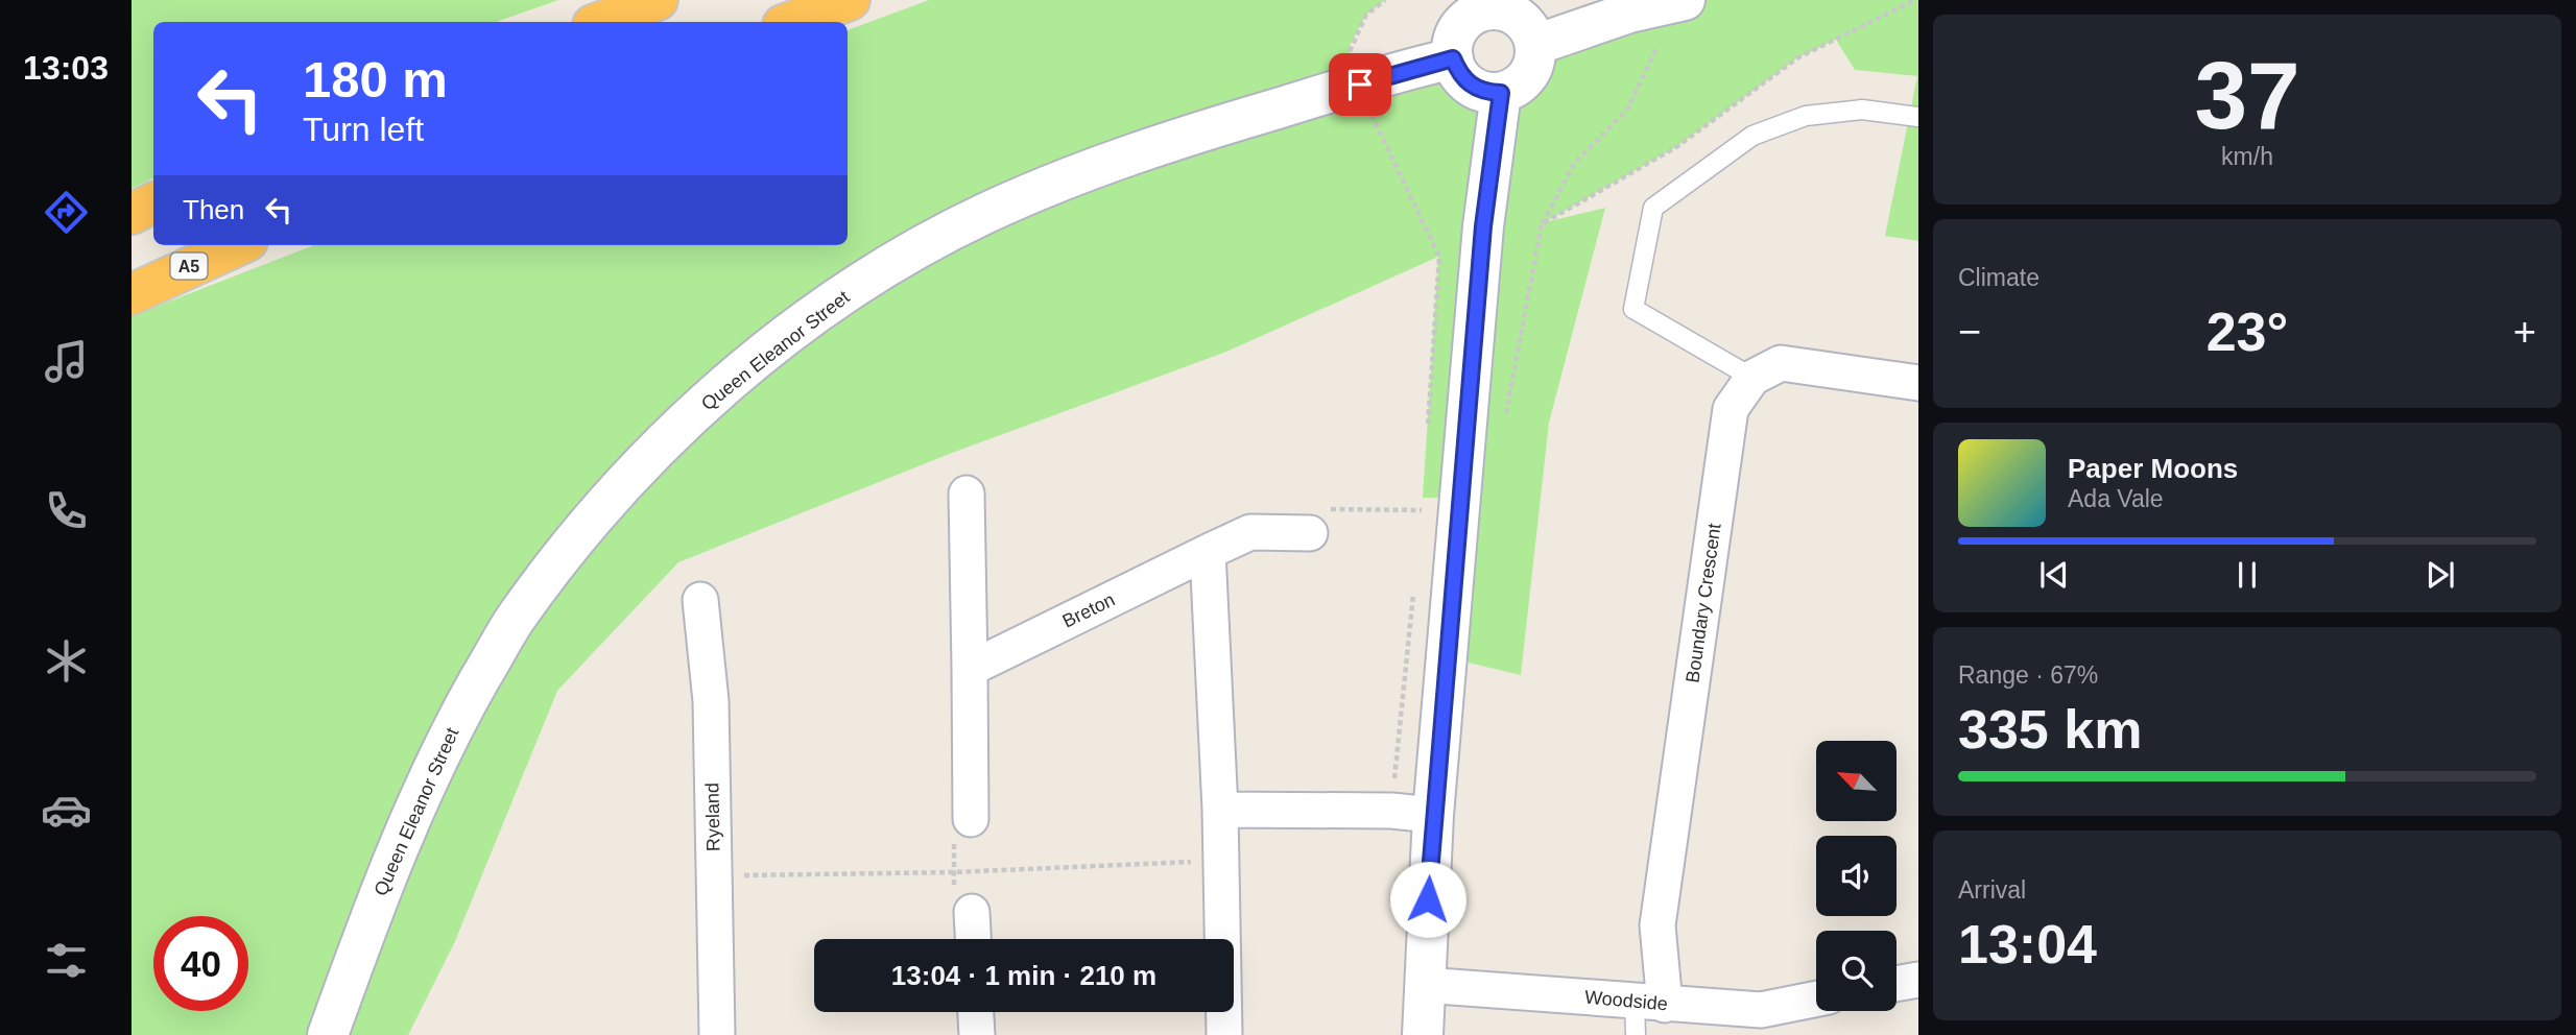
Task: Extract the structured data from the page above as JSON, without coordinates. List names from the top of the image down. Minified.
{"streets":{"highway":["A5"],"street":["Queen Eleanor Street","Boundary Crescent","Breton","Ryeland","Woodside"]},"crossings":[["Boundary Crescent","Woodside"]],"north":"top left","page":{"tabs":"13:03","tile":[["37","km/h"],"Climate",["Range · 67%","335 km"],["Arrival","13:04"]],"turn":["180 m","Turn left"],"then":"Then","heat":["−","23°","+"],"song":["Paper Moons","Ada Vale"],"limit":"40","trip":"13:04 · 1 min · 210 m"}}
